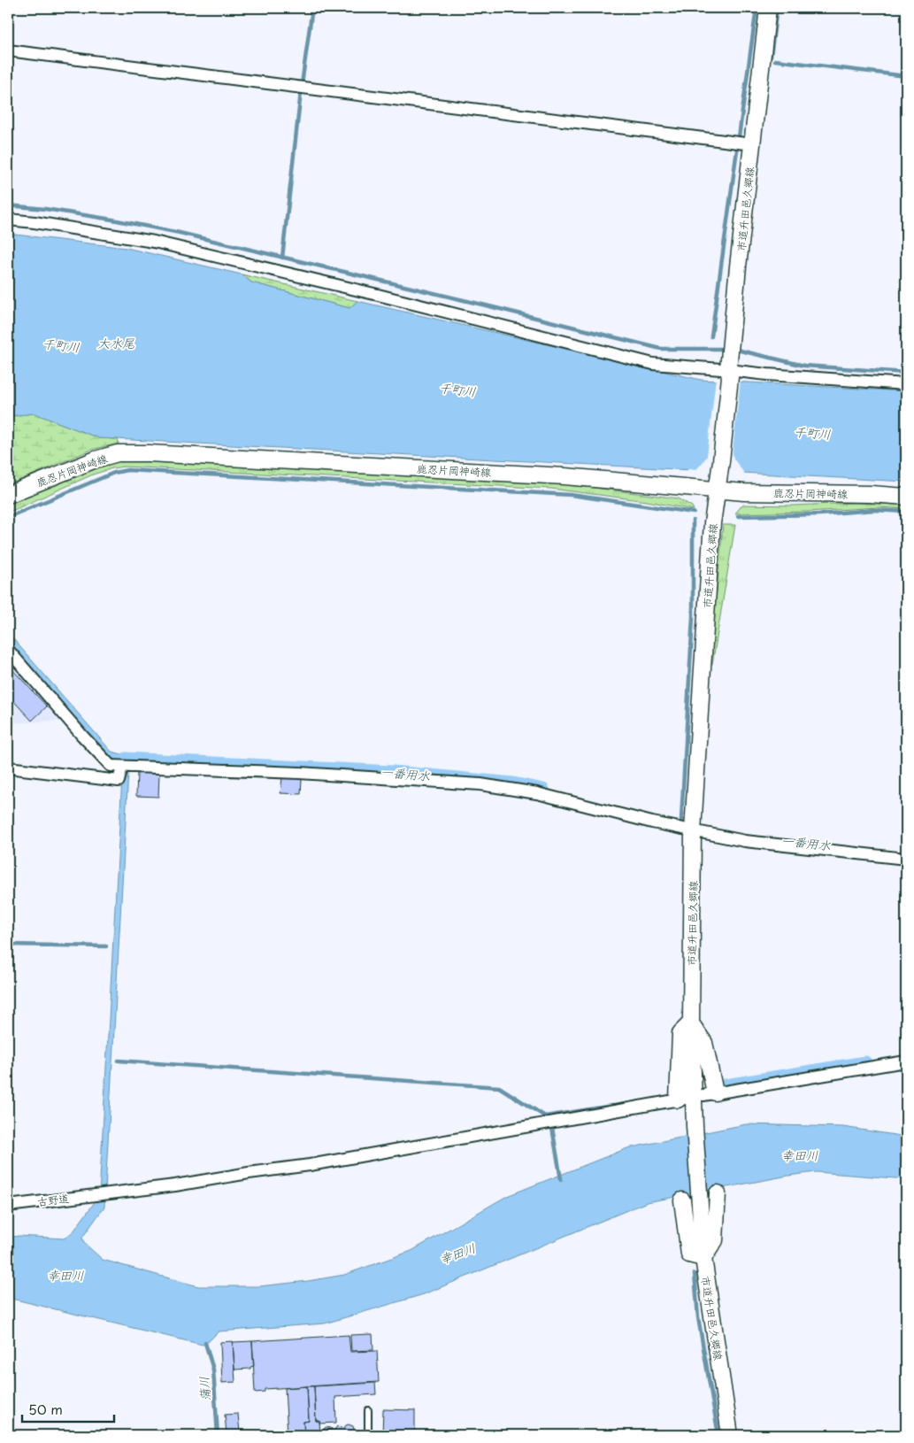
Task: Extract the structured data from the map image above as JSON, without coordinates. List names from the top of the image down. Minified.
{"streets":{"street":["市道升田邑久郷線","鹿忍片岡神崎線","古野道"]},"crossings":[["市道升田邑久郷線","鹿忍片岡神崎線"]],"water":["大水尾","千町川","一番用水","幸田川","蒲川"],"scale_bar":"50 m"}
